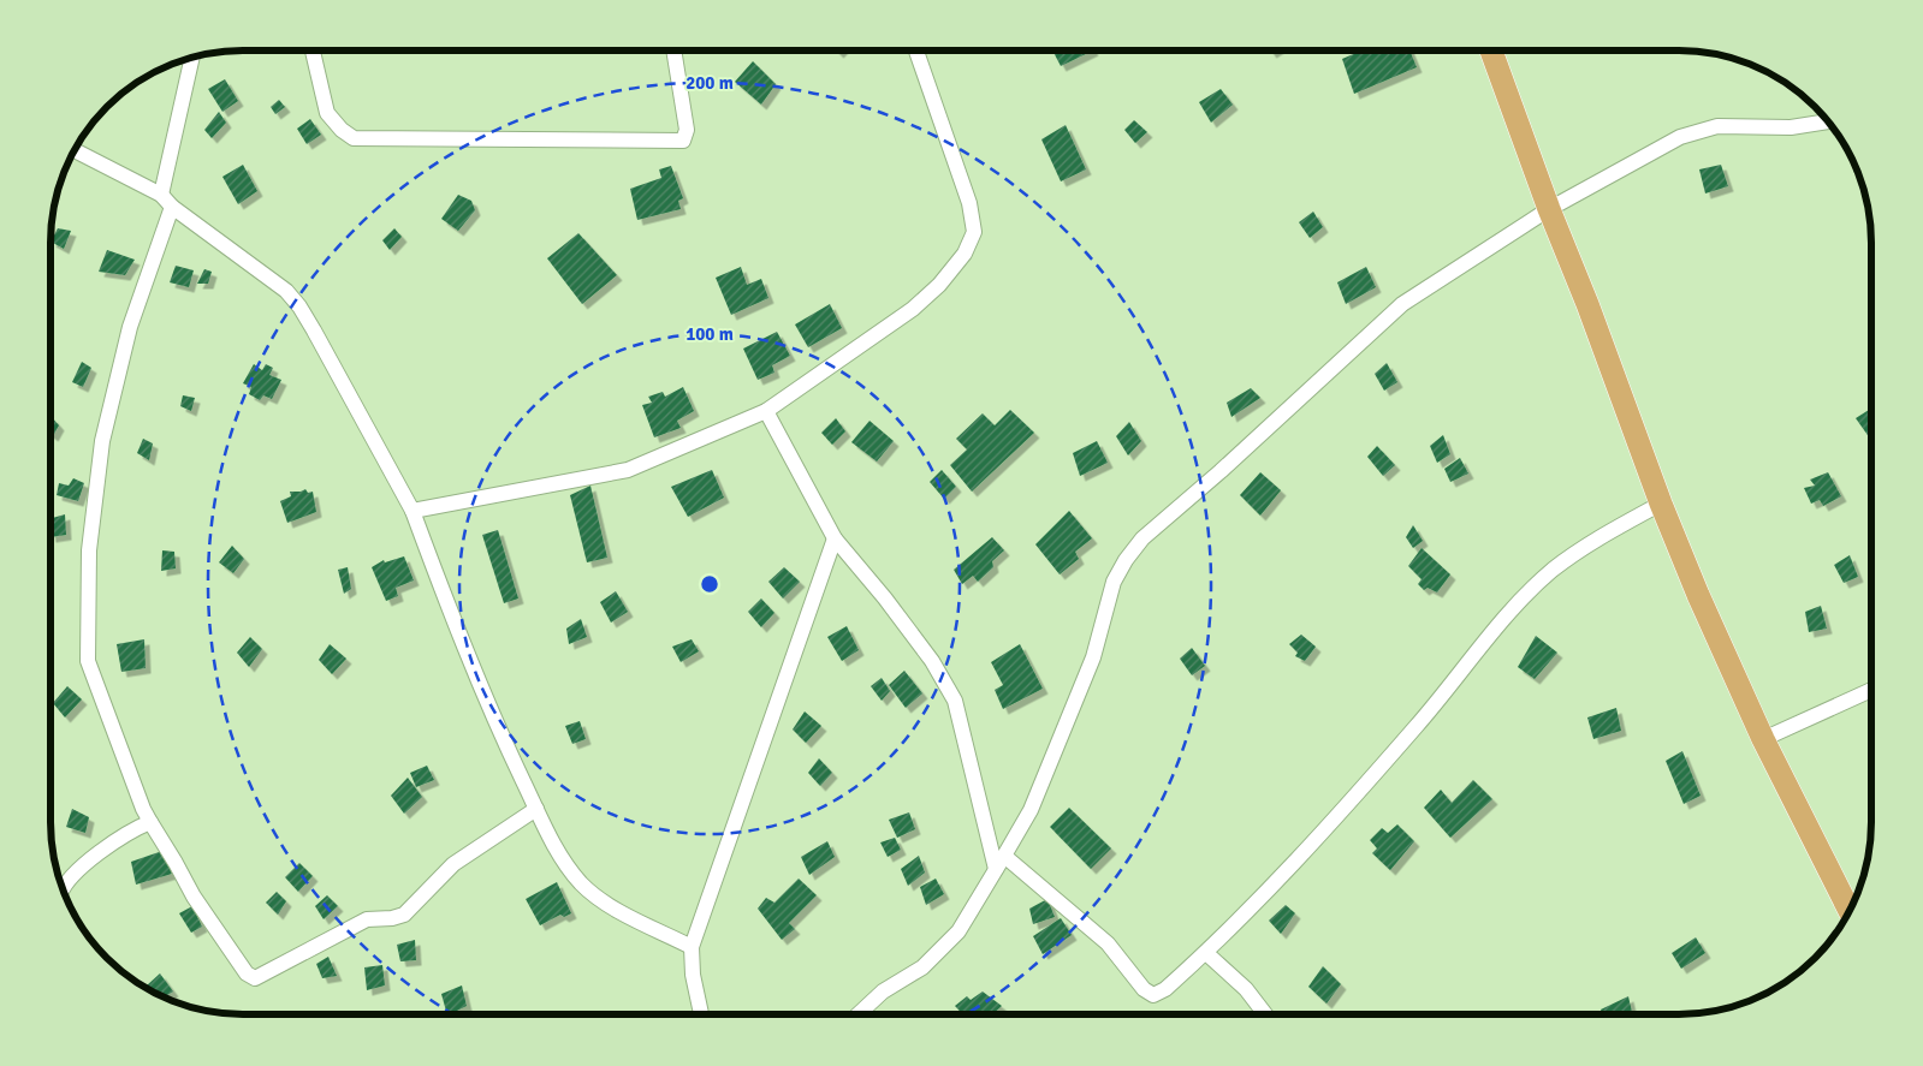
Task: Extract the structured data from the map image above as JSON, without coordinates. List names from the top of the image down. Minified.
{"rings":["200 m","100 m"]}
